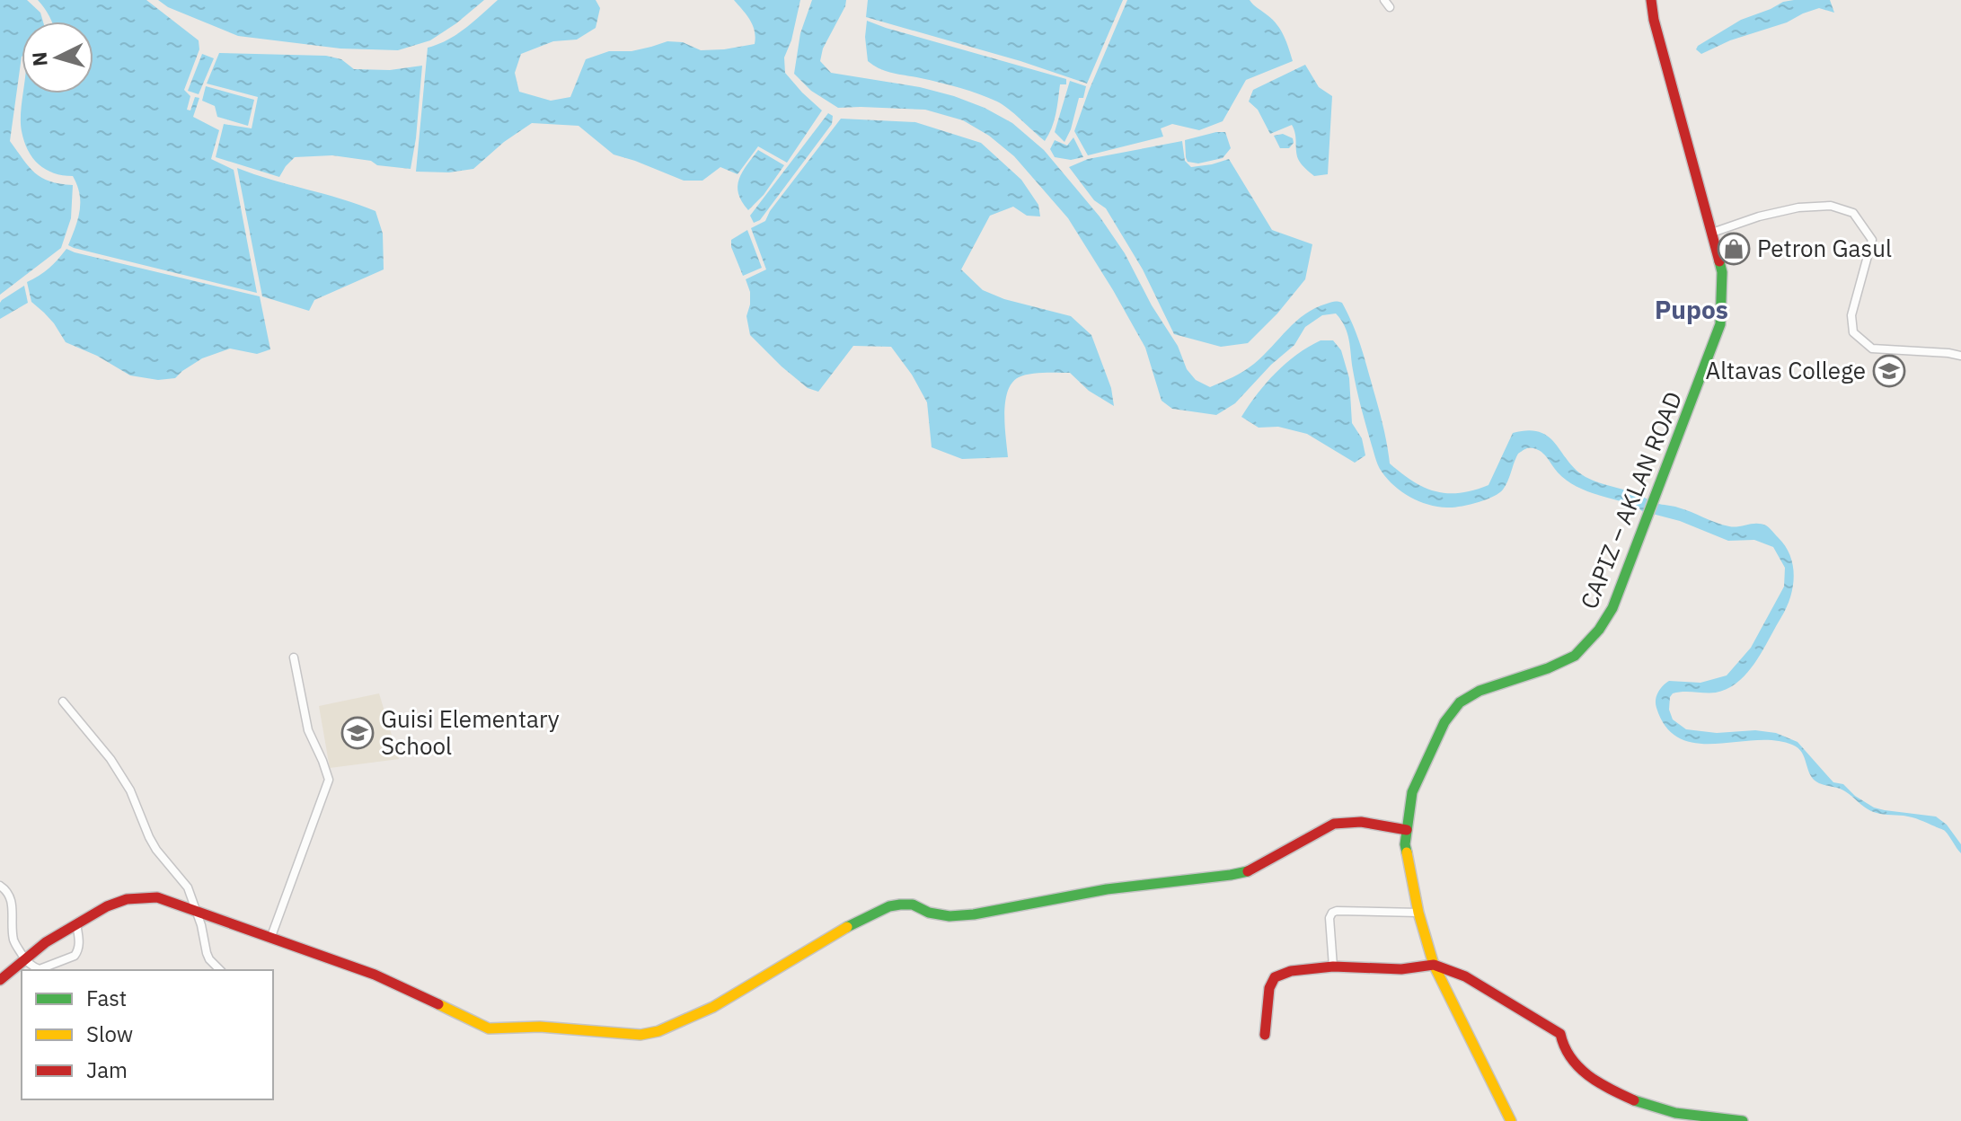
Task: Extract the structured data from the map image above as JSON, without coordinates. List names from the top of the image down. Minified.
{"streets":{"street":["CAPIZ – AKLAN ROAD"]},"districts":["Pupos"],"places":{"shop":["Petron Gasul"],"school or university":["Altavas College","Guisi Elementary School"]},"legend":["Fast","Slow","Jam"],"north":"left"}
